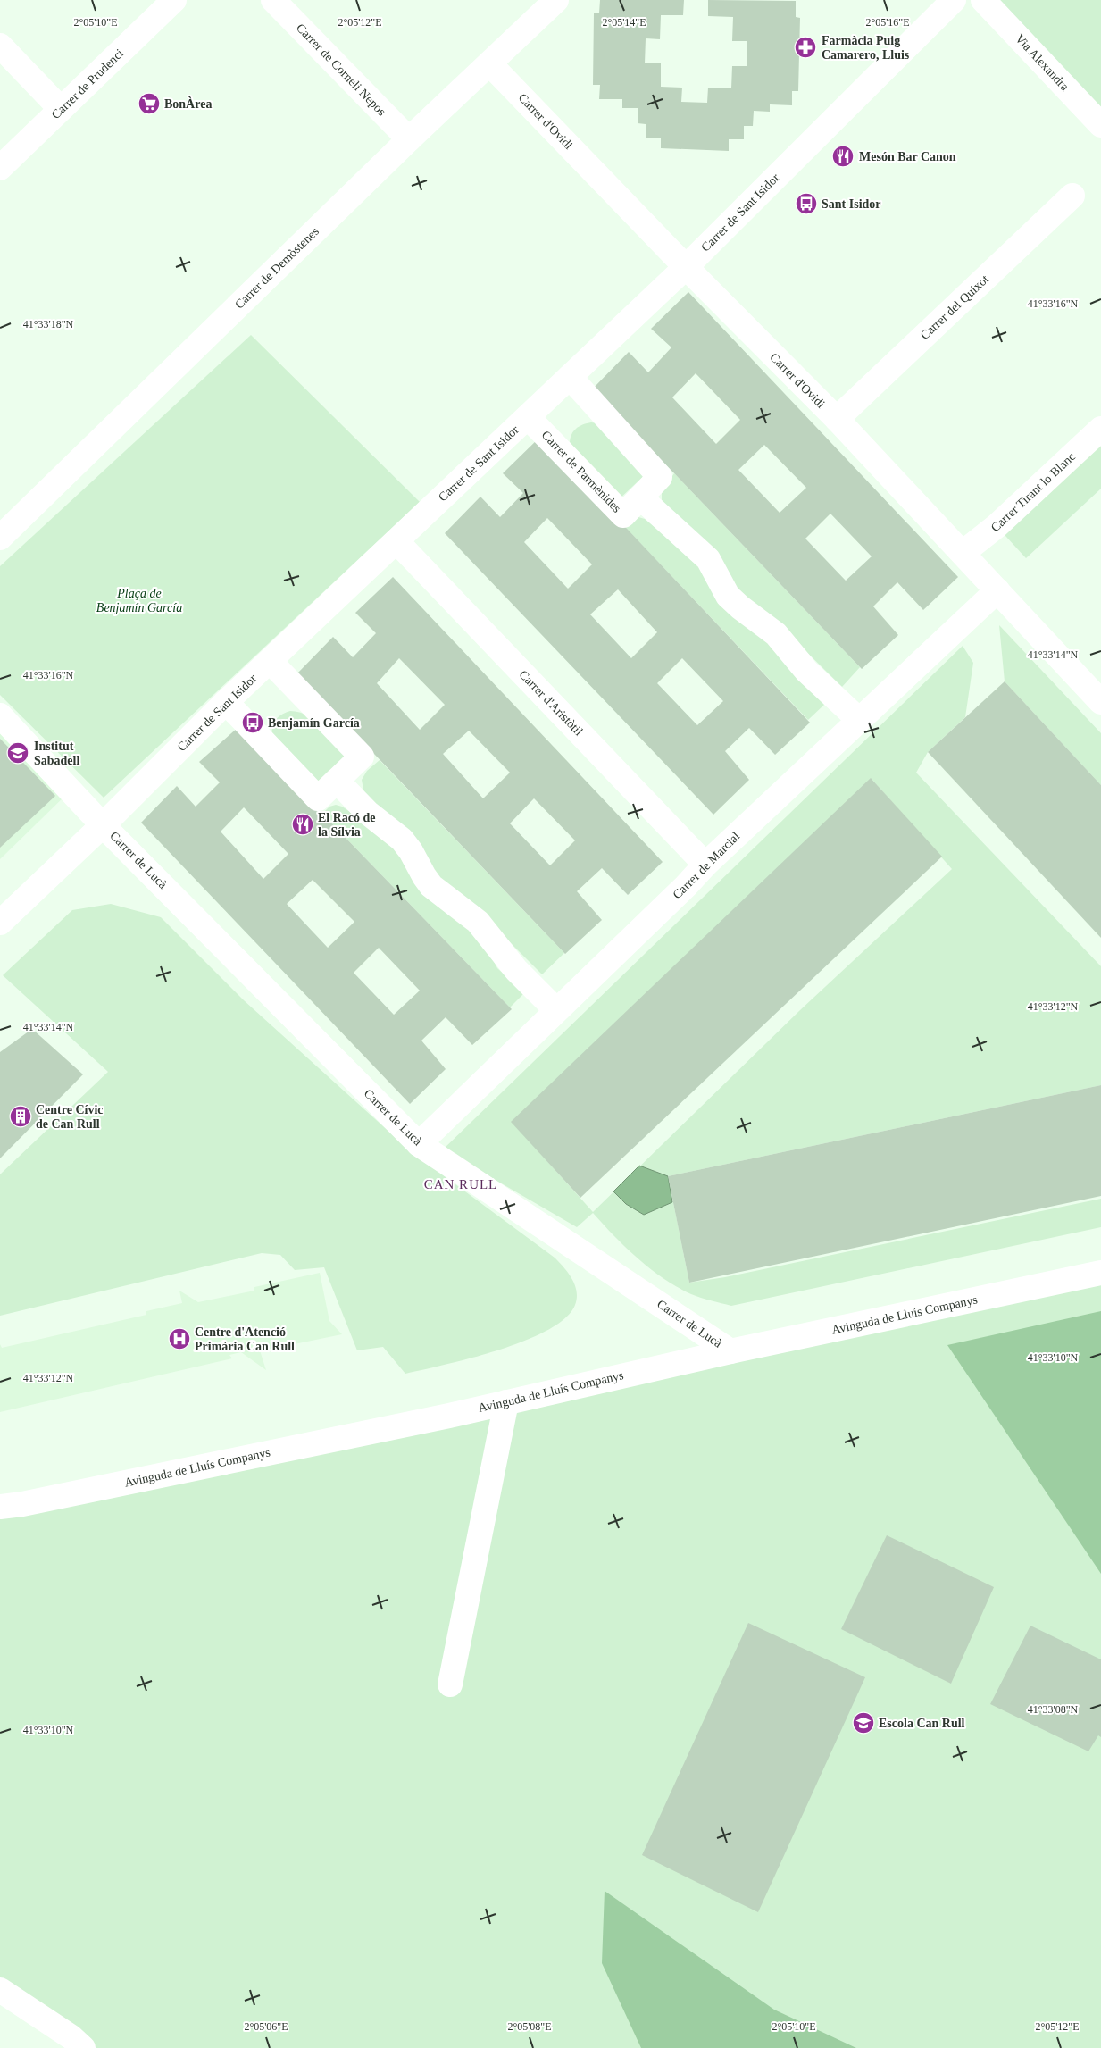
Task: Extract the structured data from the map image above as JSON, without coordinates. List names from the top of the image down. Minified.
{"streets":{"street":["Via Alexandra","Carrer de Corneli Nepos","Carrer de Prudenci","Carrer d'Ovidi","Carrer de Sant Isidor","Carrer de Demòstenes","Carrer del Quixot","Carrer de Parmènides","Carrer Tirant lo Blanc","Carrer d'Aristòtil","Carrer de Lucà","Carrer de Marcial","Avinguda de Lluís Companys"]},"crossings":[["Carrer de Corneli Nepos","Carrer de Demòstenes"],["Carrer d'Ovidi","Carrer de Sant Isidor"],["Carrer d'Ovidi","Carrer de Demòstenes"],["Carrer d'Ovidi","Carrer del Quixot"],["Carrer d'Ovidi","Carrer Tirant lo Blanc"],["Carrer d'Ovidi","Carrer de Marcial"],["Carrer de Sant Isidor","Carrer de Parmènides"],["Carrer de Sant Isidor","Carrer d'Aristòtil"],["Carrer de Sant Isidor","Carrer de Lucà"],["Carrer de Parmènides","Carrer de Marcial"],["Carrer d'Aristòtil","Carrer de Marcial"],["Carrer de Lucà","Carrer de Marcial"],["Carrer de Lucà","Avinguda de Lluís Companys"]],"districts":["CAN RULL"],"parks":["Plaça de Benjamín García"],"places":{"pharmacy":["Farmàcia Puig Camarero, Lluis"],"supermarket":["BonÀrea"],"restaurant":["Mesón Bar Canon","El Racó de la Sílvia"],"bus stop":["Sant Isidor","Benjamín García"],"school or university":["Institut Sabadell","Escola Can Rull"],"building":["Centre Cívic de Can Rull"],"hospital":["Centre d'Atenció Primària Can Rull"]},"coordinates":["2°05'10\"E","2°05'12\"E","2°05'14\"E","2°05'16\"E","41°33'16\"N","41°33'18\"N","41°33'14\"N","41°33'12\"N","41°33'10\"N","41°33'08\"N","2°05'06\"E","2°05'08\"E"]}
